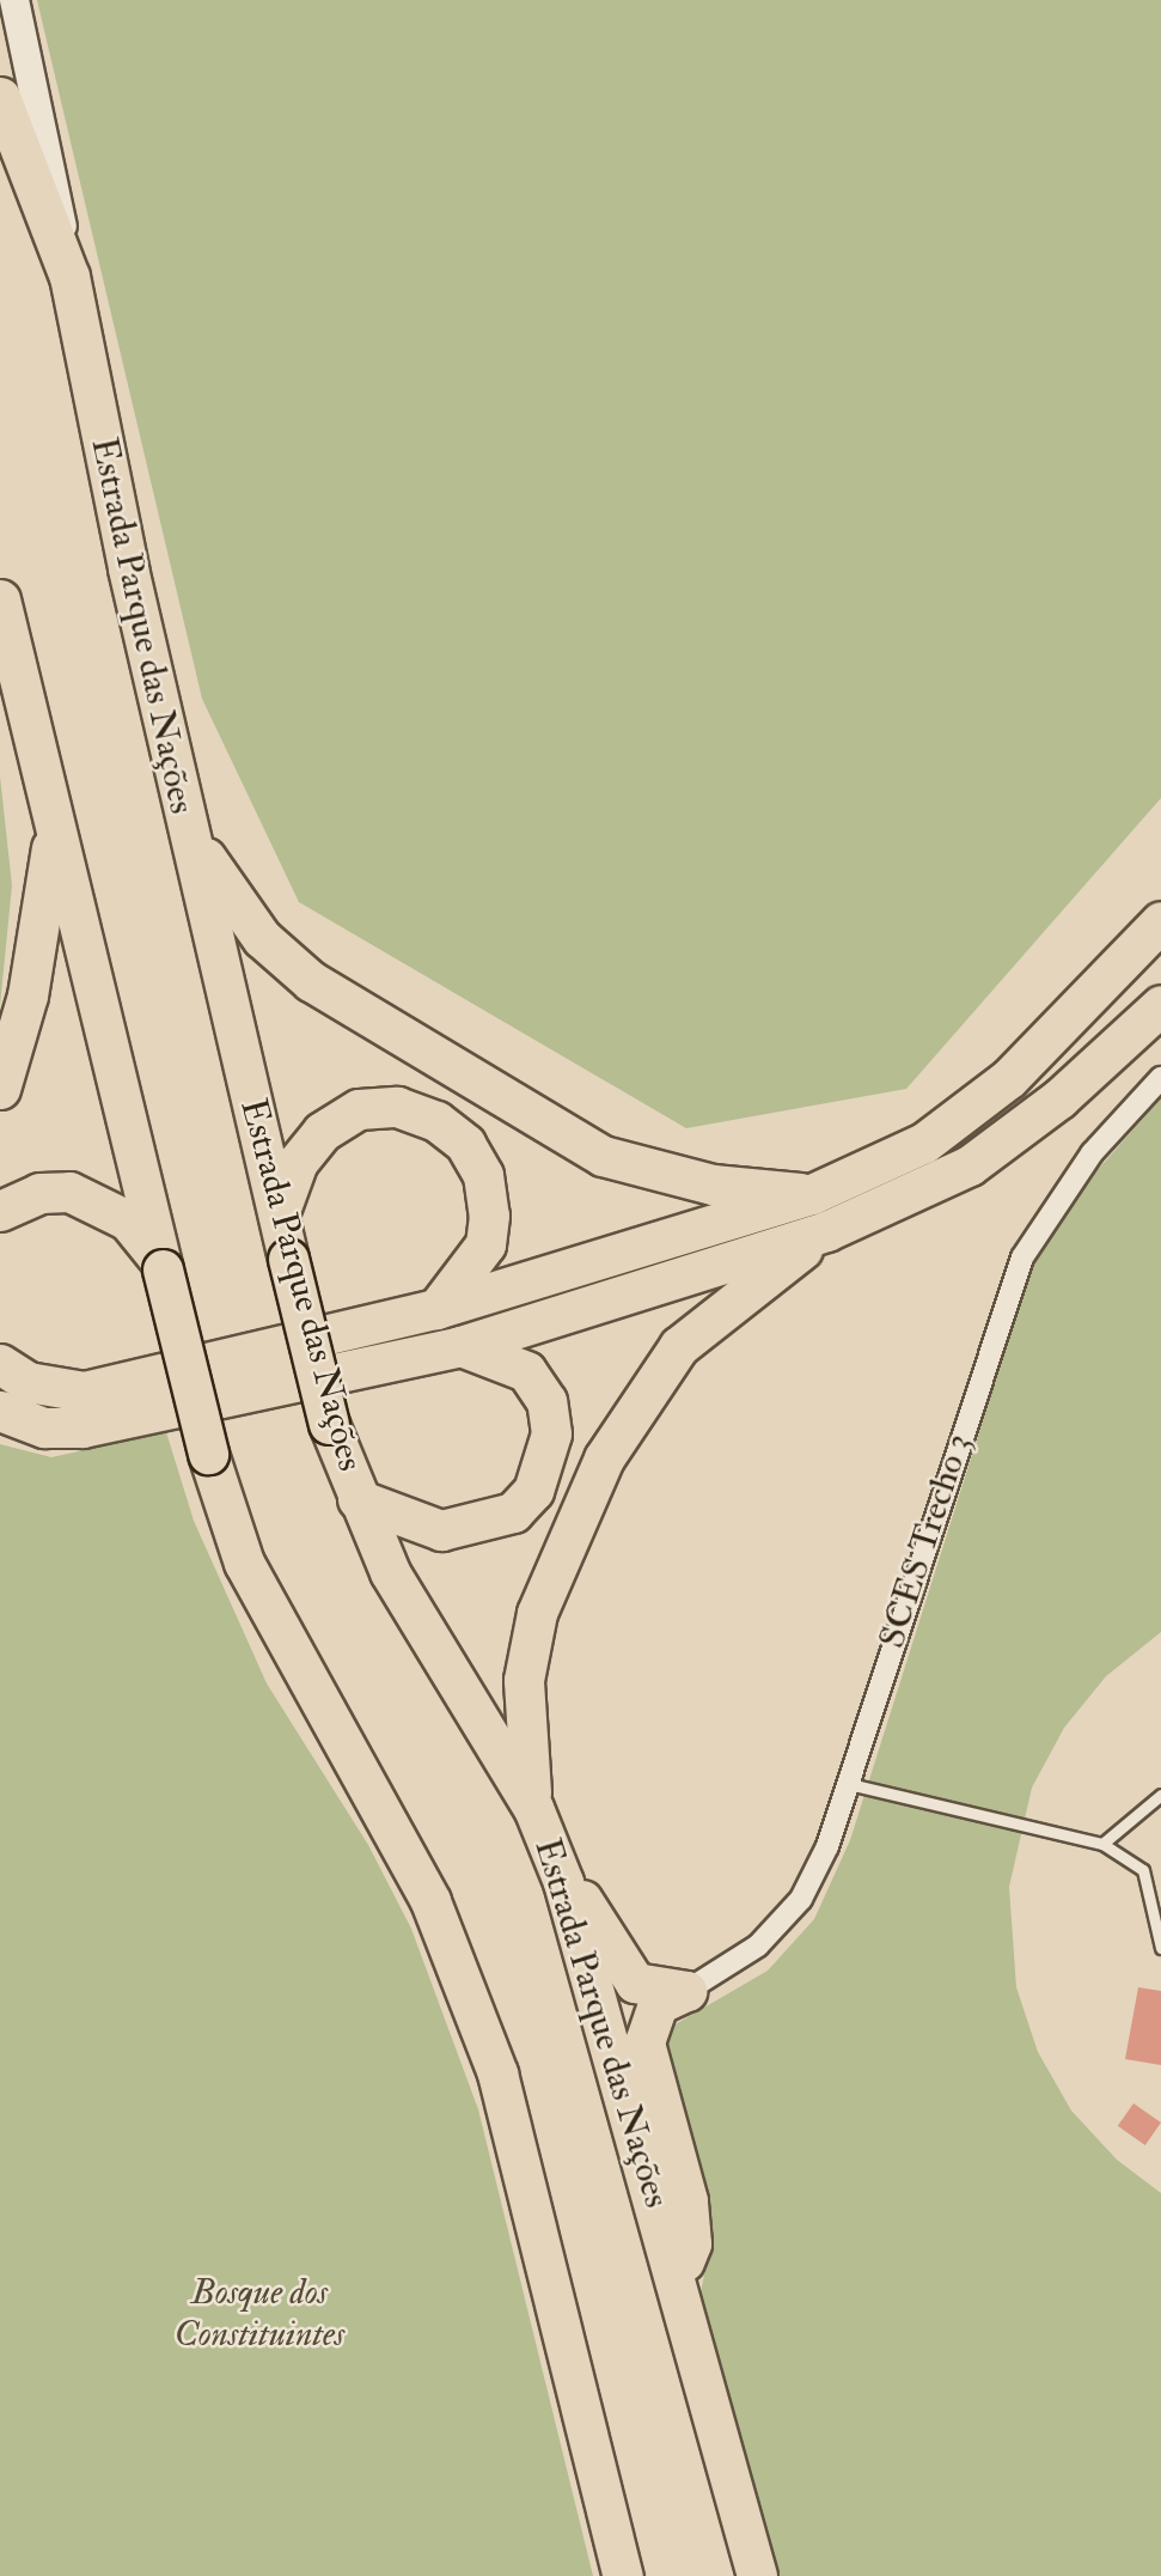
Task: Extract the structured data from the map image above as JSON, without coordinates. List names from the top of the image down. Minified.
{"streets":{"highway":["Estrada Parque das Nações"],"street":["SCES Trecho 3"]},"parks":["Bosque dos Constituintes"]}
